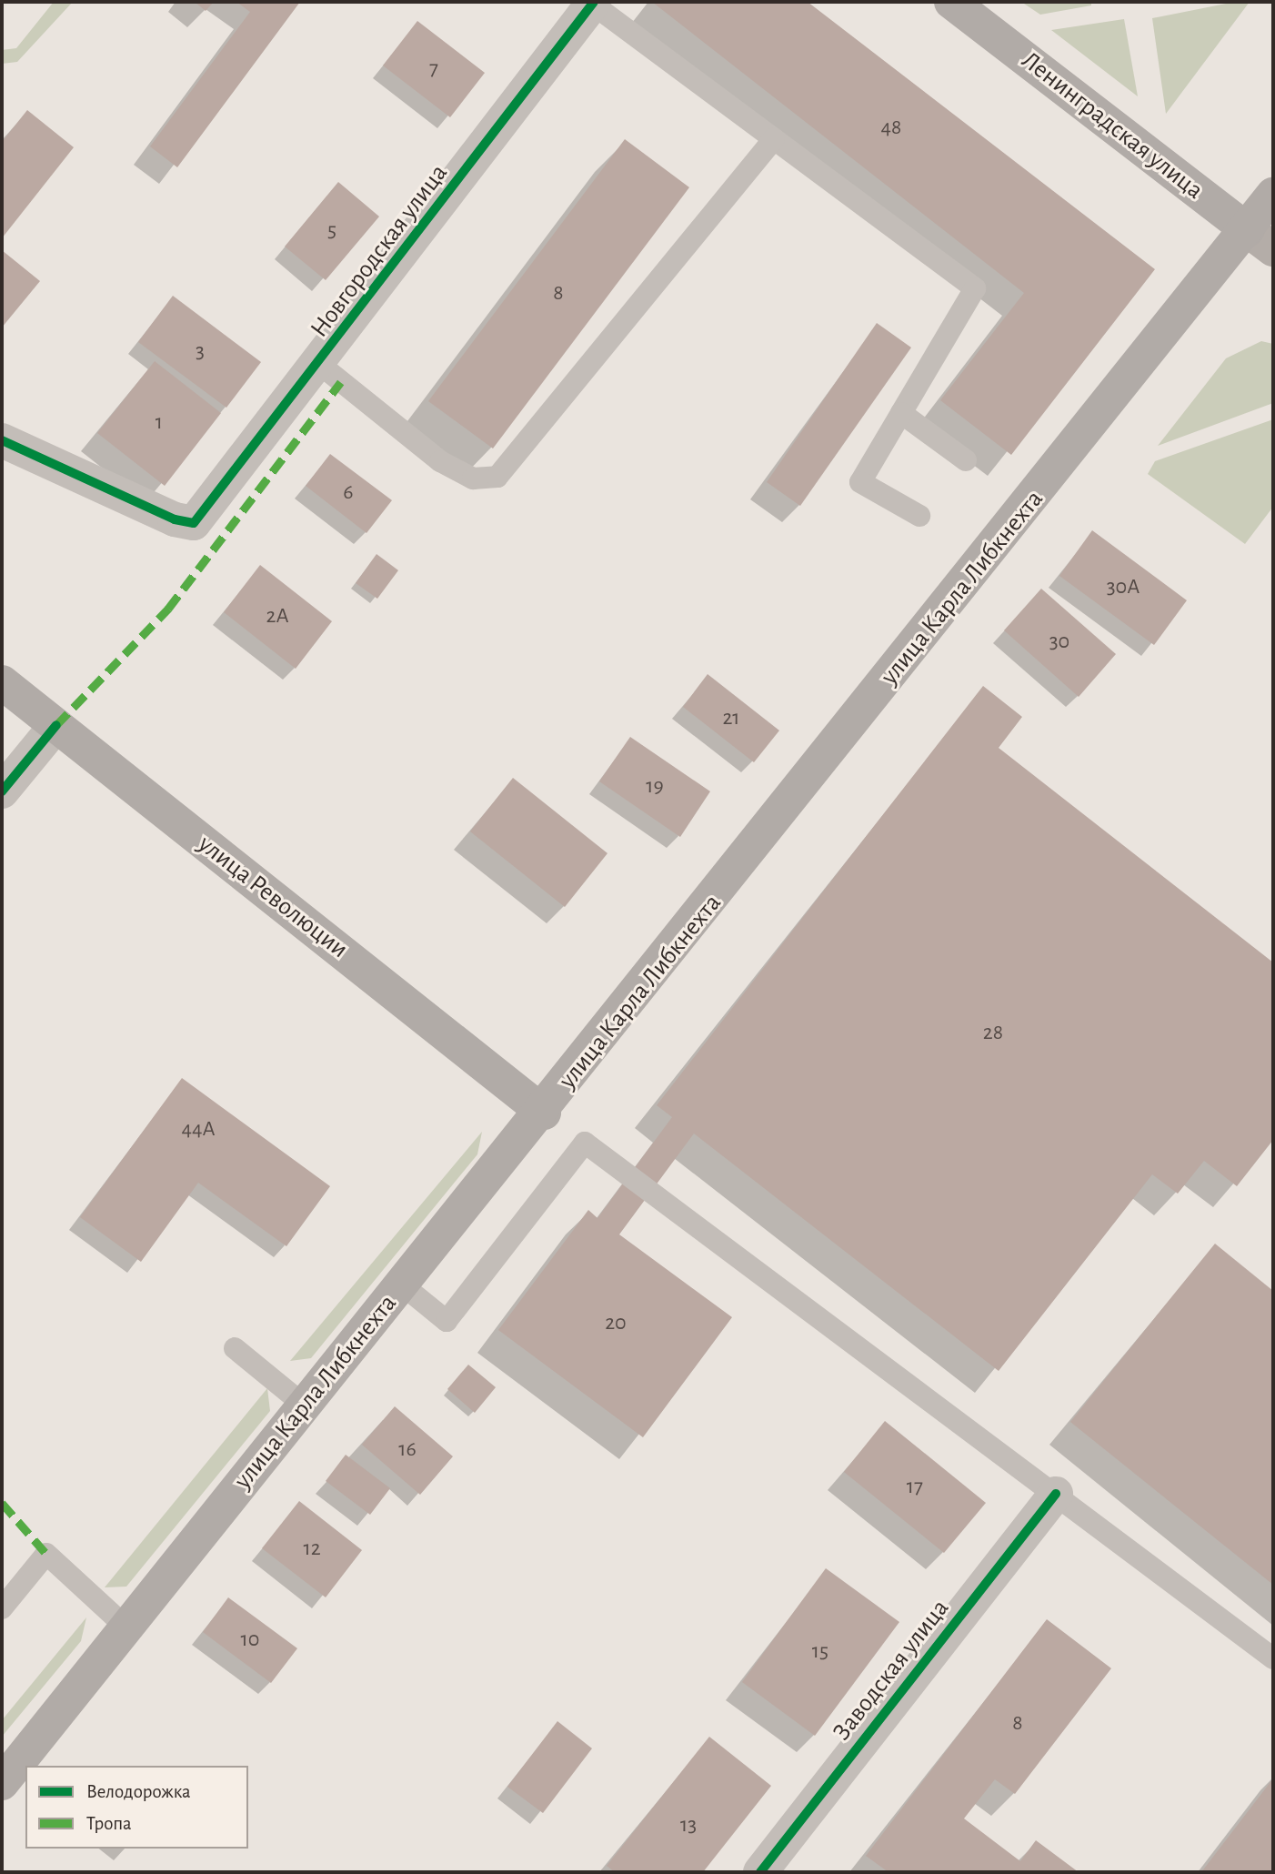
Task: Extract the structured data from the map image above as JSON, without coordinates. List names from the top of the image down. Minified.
{"streets":{"main road":["Ленинградская улица","улица Карла Либкнехта","улица Революции"],"street":["Новгородская улица","Заводская улица"]},"crossings":[["Ленинградская улица","улица Карла Либкнехта"],["улица Карла Либкнехта","улица Революции"]],"house_numbers":["7","48","5","8","3","1","6","30А","2А","30","21","19","28","44А","20","16","17","12","10","15","8","13"],"legend":["Велодорожка","Тропа"]}
